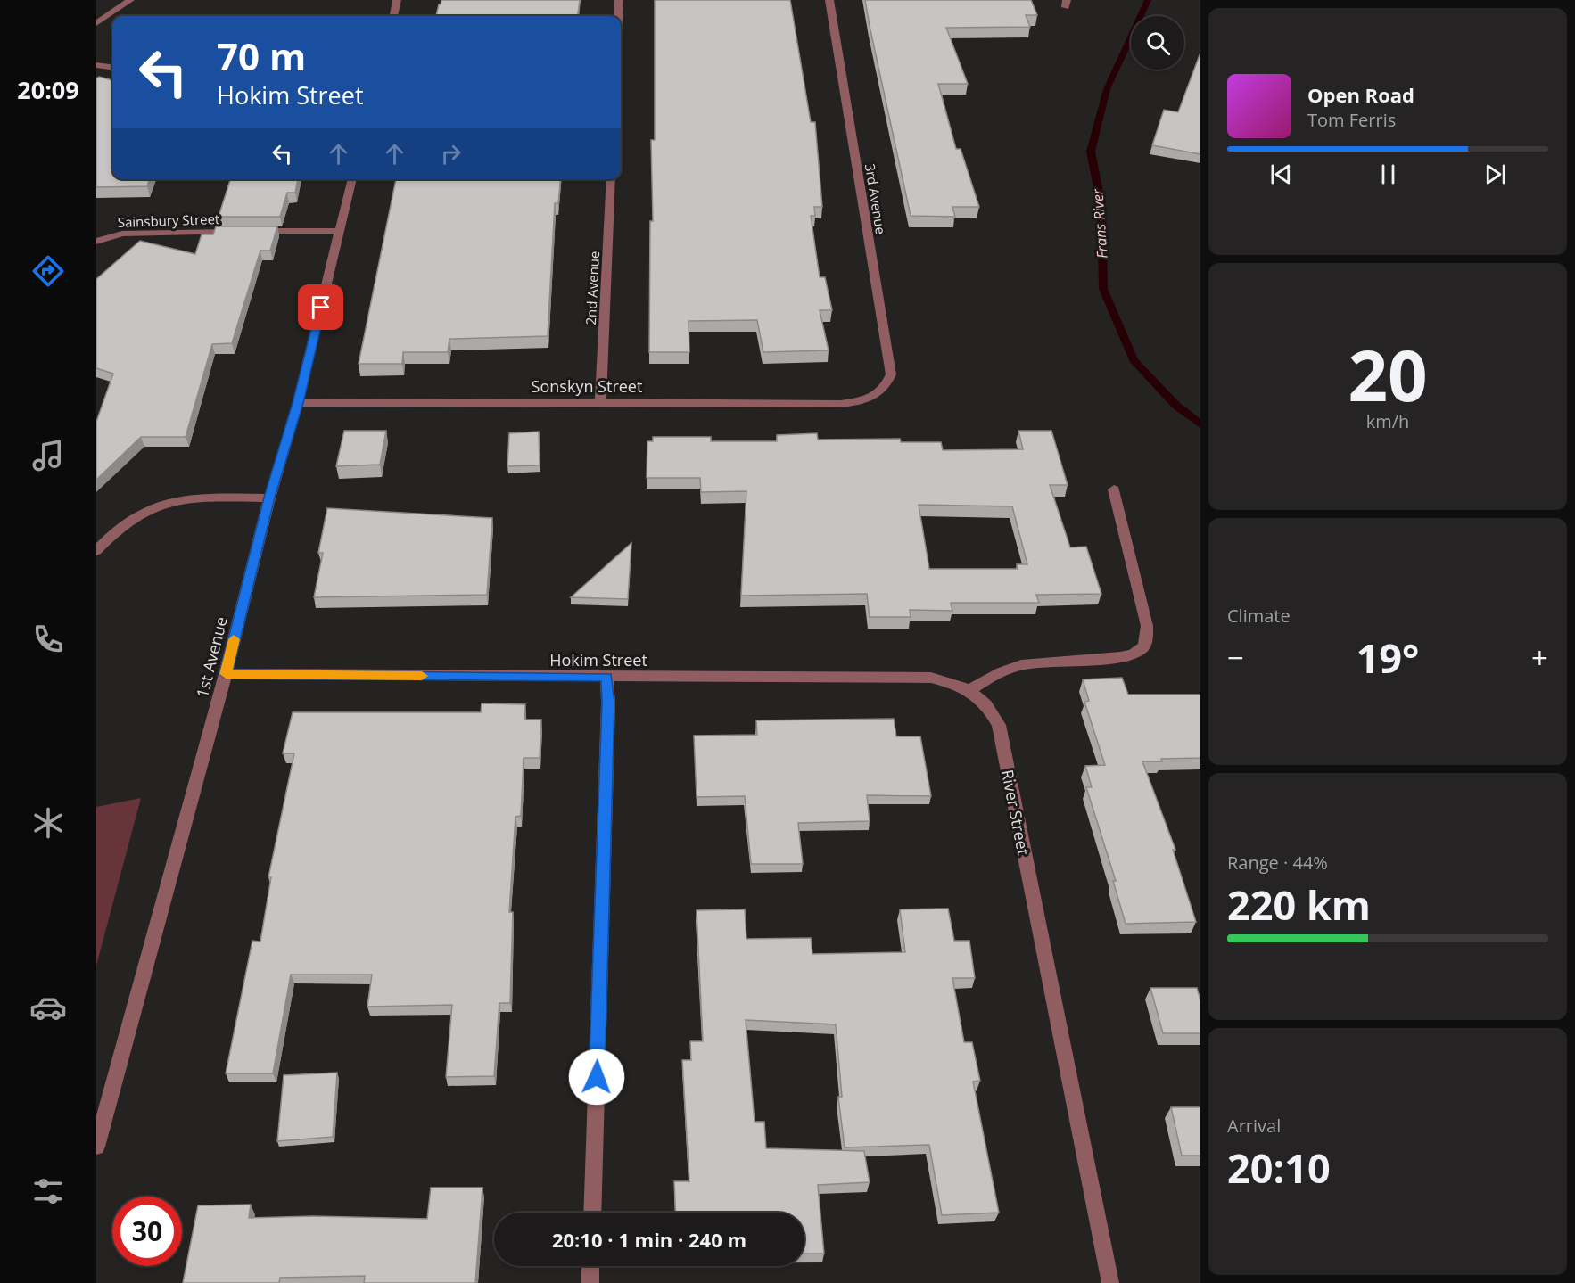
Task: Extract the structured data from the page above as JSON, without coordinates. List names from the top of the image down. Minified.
{"streets":{"street":["3rd Avenue","Sainsbury Street","2nd Avenue","Sonskyn Street","1st Avenue","Hokim Street","River Street"]},"crossings":[["3rd Avenue","Sonskyn Street"],["Sainsbury Street","1st Avenue"],["2nd Avenue","Sonskyn Street"],["Sonskyn Street","1st Avenue"],["1st Avenue","Hokim Street"],["Hokim Street","River Street"]],"water":["Frans River"],"page":{"tabs":"20:09","turn":["70 m","Hokim Street"],"song":["Open Road","Tom Ferris"],"tile":[["20","km/h"],"Climate",["Range · 44%","220 km"],["Arrival","20:10"]],"heat":["−","19°","+"],"limit":"30","trip":"20:10 · 1 min · 240 m"}}
